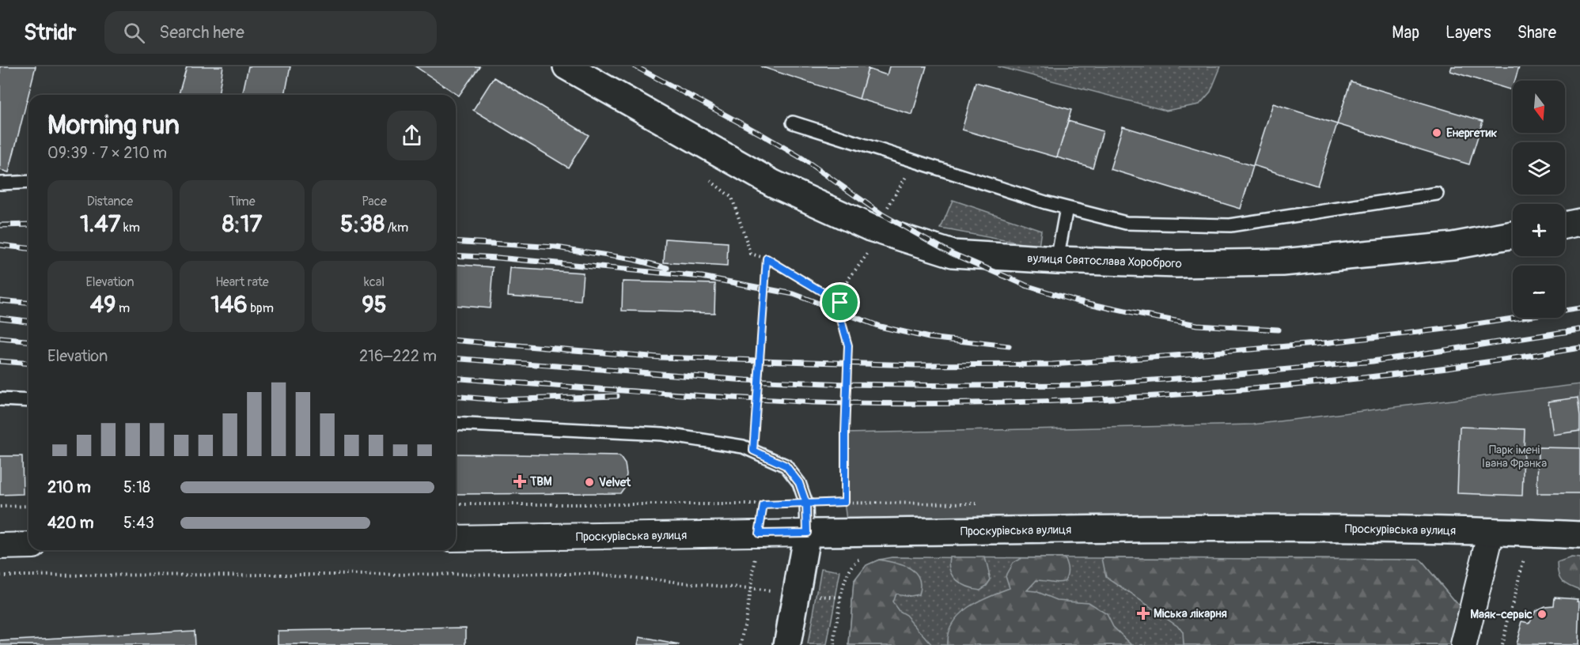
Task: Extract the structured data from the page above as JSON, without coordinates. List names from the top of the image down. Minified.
{"streets":{"main road":["вулиця Святослава Хороброго","Проскурівська вулиця"]},"parks":["Парк імені Івана Франка"],"places":{"other":["Енергетик","Velvet","Маяк-сервіс"],"health":["ТВМ","Міська лікарня"]},"north":"bottom","page":{"header":"Stridr","search":"Search here","nav":["Map","Layers","Share"],"map_buttons":["+","−"],"heading":["Morning run","09:39 · 7 × 210 m"],"stats":[["Distance","1.47 km"],["Time","8:17"],["Pace","5:38 /km"],["Elevation","49 m"],["Heart rate","146 bpm"],["kcal","95"]],"chart":["Elevation","216–222 m"],"list":[{"name":"210 m","note":"5:18"},{"name":"420 m","note":"5:43"}]}}
